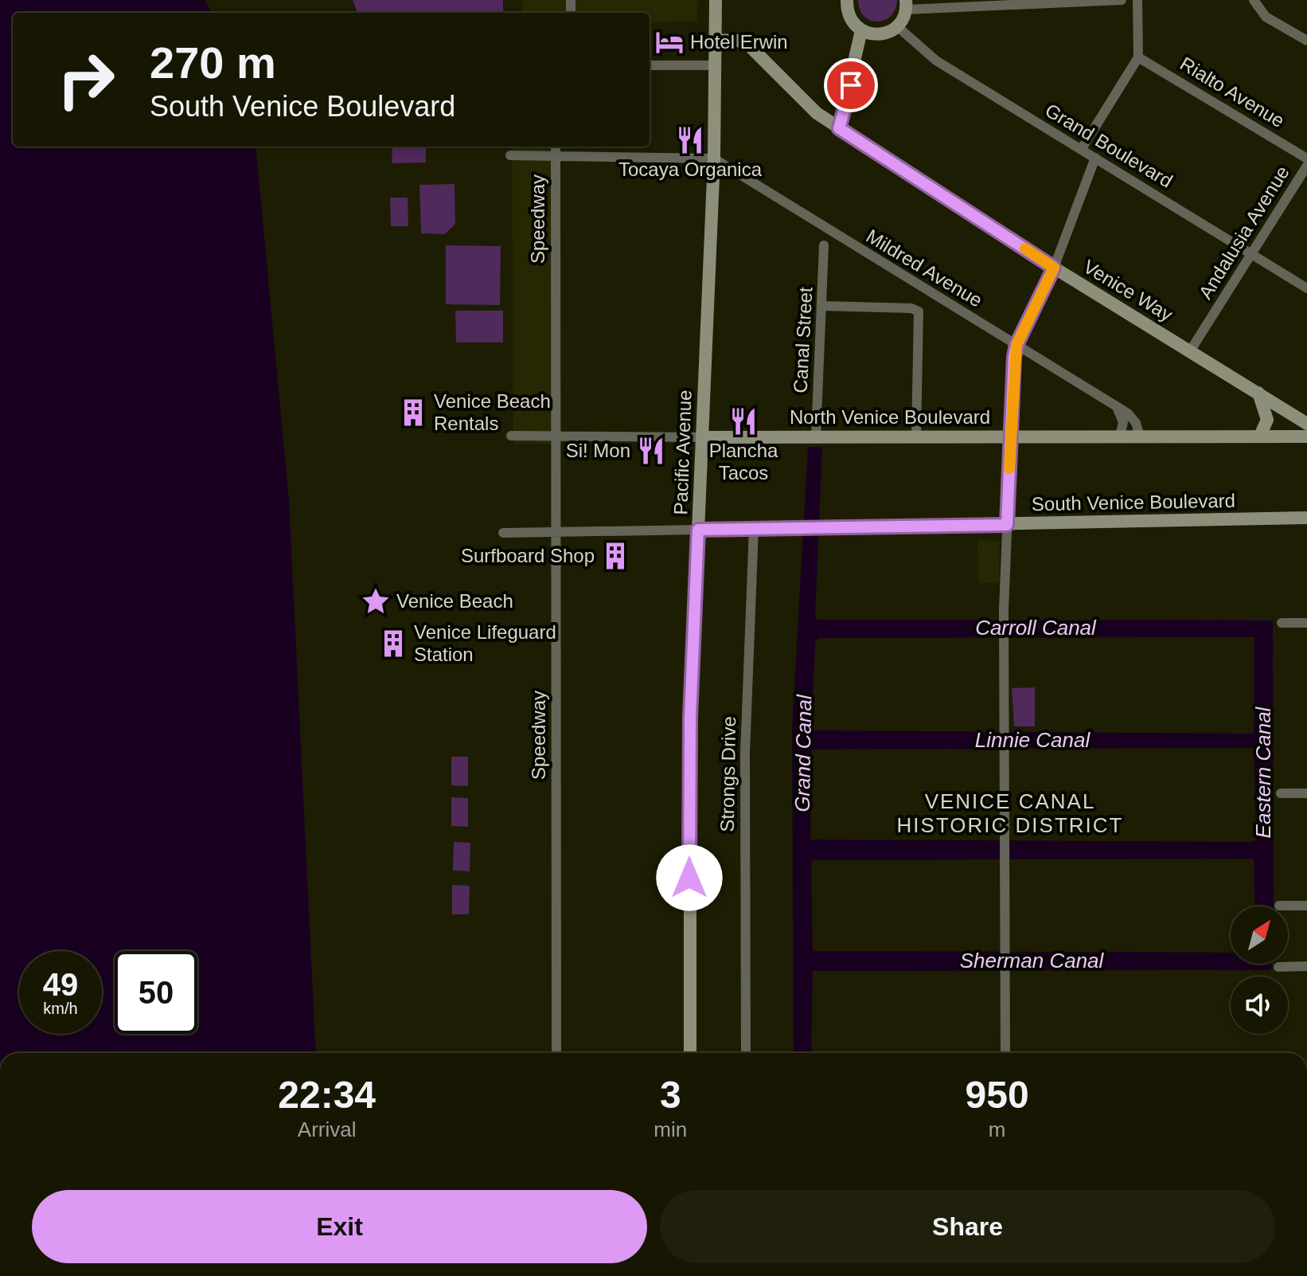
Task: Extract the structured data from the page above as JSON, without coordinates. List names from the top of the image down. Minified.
{"streets":{"main road":["Venice Way","North Venice Boulevard","Pacific Avenue","South Venice Boulevard"],"street":["Rialto Avenue","Grand Boulevard","Speedway","Andalusia Avenue","Mildred Avenue","Canal Street","Strongs Drive"]},"crossings":[["Grand Boulevard","Andalusia Avenue"],["Speedway","North Venice Boulevard"],["Speedway","South Venice Boulevard"],["Andalusia Avenue","Venice Way"],["Mildred Avenue","North Venice Boulevard"],["Mildred Avenue","Pacific Avenue"],["Venice Way","Pacific Avenue"],["Canal Street","North Venice Boulevard"],["North Venice Boulevard","Pacific Avenue"],["Pacific Avenue","South Venice Boulevard"],["South Venice Boulevard","Strongs Drive"]],"districts":["VENICE CANAL HISTORIC DISTRICT"],"water":["Carroll Canal","Linnie Canal","Grand Canal","Eastern Canal","Sherman Canal"],"places":{"hotel":["Hotel Erwin"],"restaurant":["Tocaya Organica","Plancha Tacos","Si! Mon"],"building":["Venice Beach Rentals","Surfboard Shop","Venice Lifeguard Station"],"place":["Venice Beach"]},"north":"top right","page":{"turn":["270 m","South Venice Boulevard"],"speed":"49 km/h","limit":"50","eta":["22:34","Arrival","3","min","950","m"],"buttons":["Exit","Share"]}}
